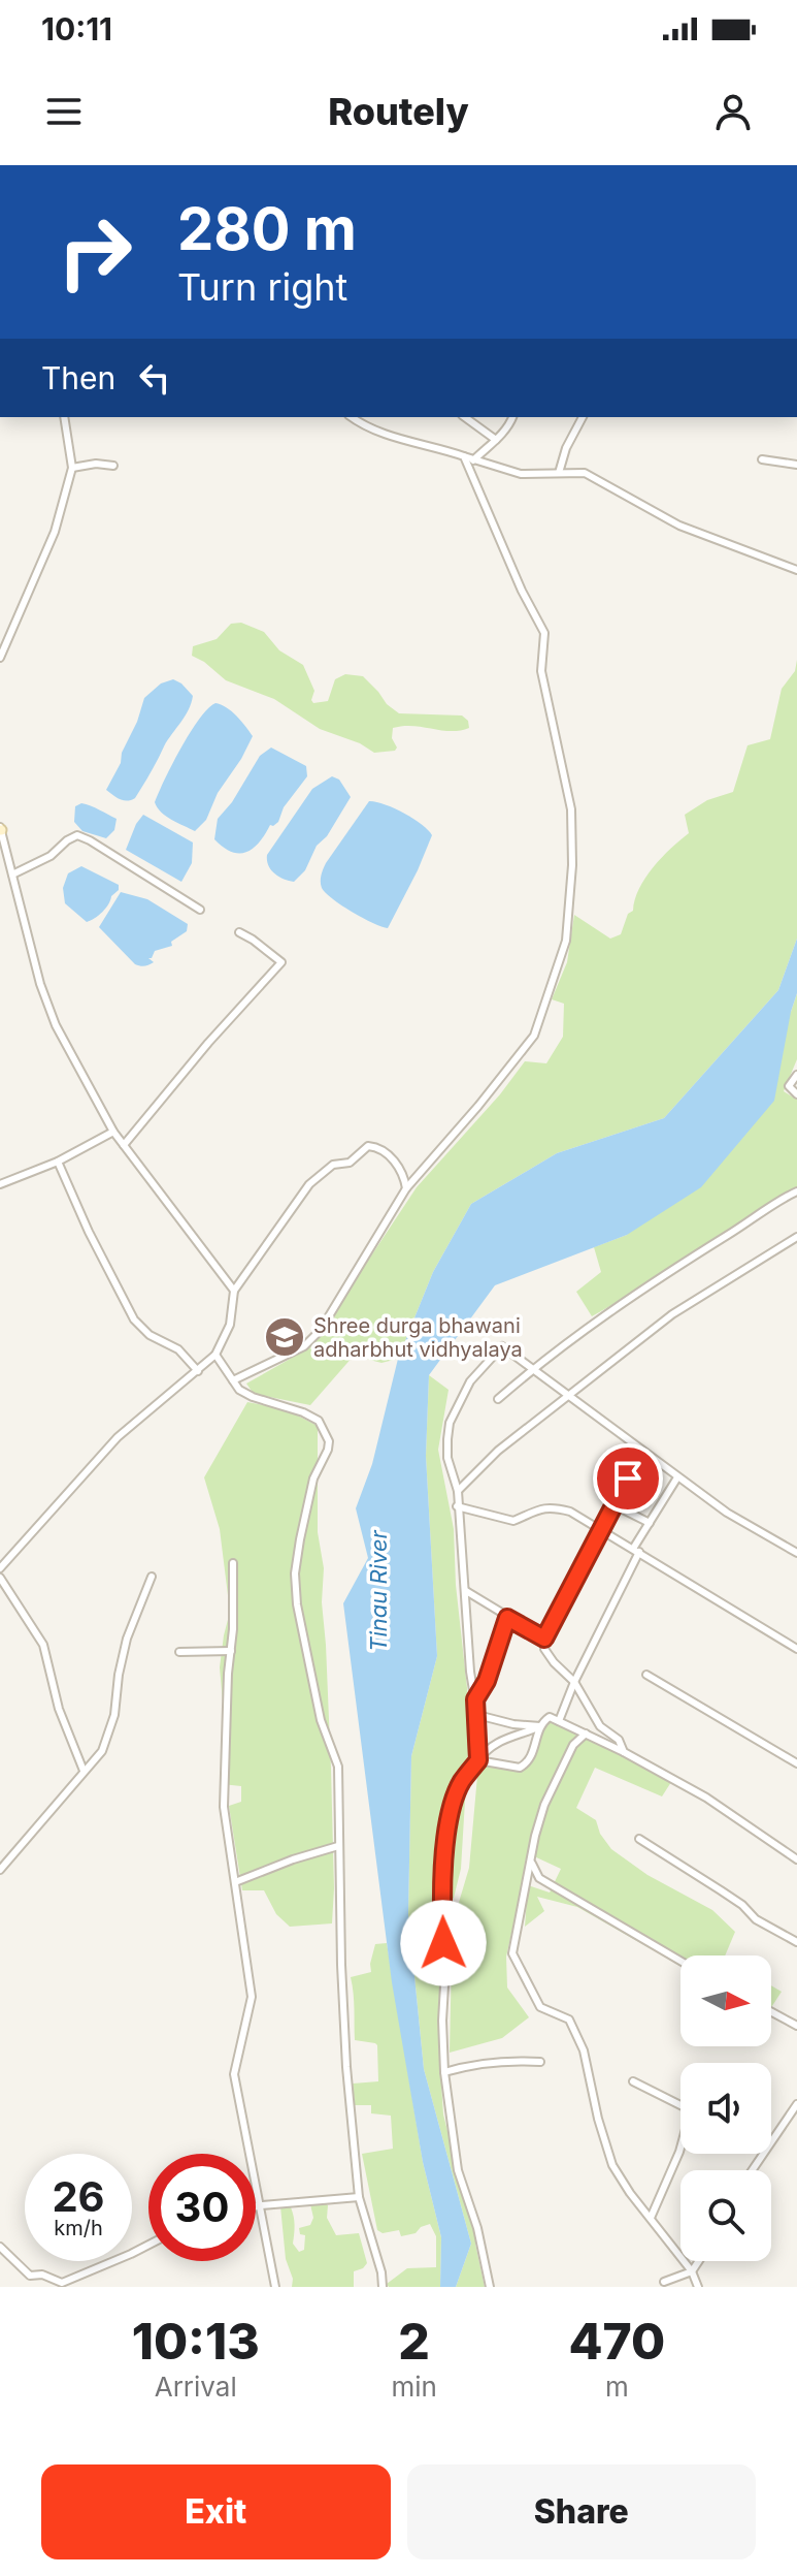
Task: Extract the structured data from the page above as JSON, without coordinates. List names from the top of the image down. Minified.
{"water":["Tinau River"],"places":{"school or university":["Shree durga bhawani adharbhut vidhyalaya"]},"north":"right","page":{"status":"10:11","header":"Routely","turn":["280 m","Turn right"],"then":"Then","speed":"26 km/h","limit":"30","eta":["10:13","Arrival","2","min","470","m"],"buttons":["Exit","Share"]}}
